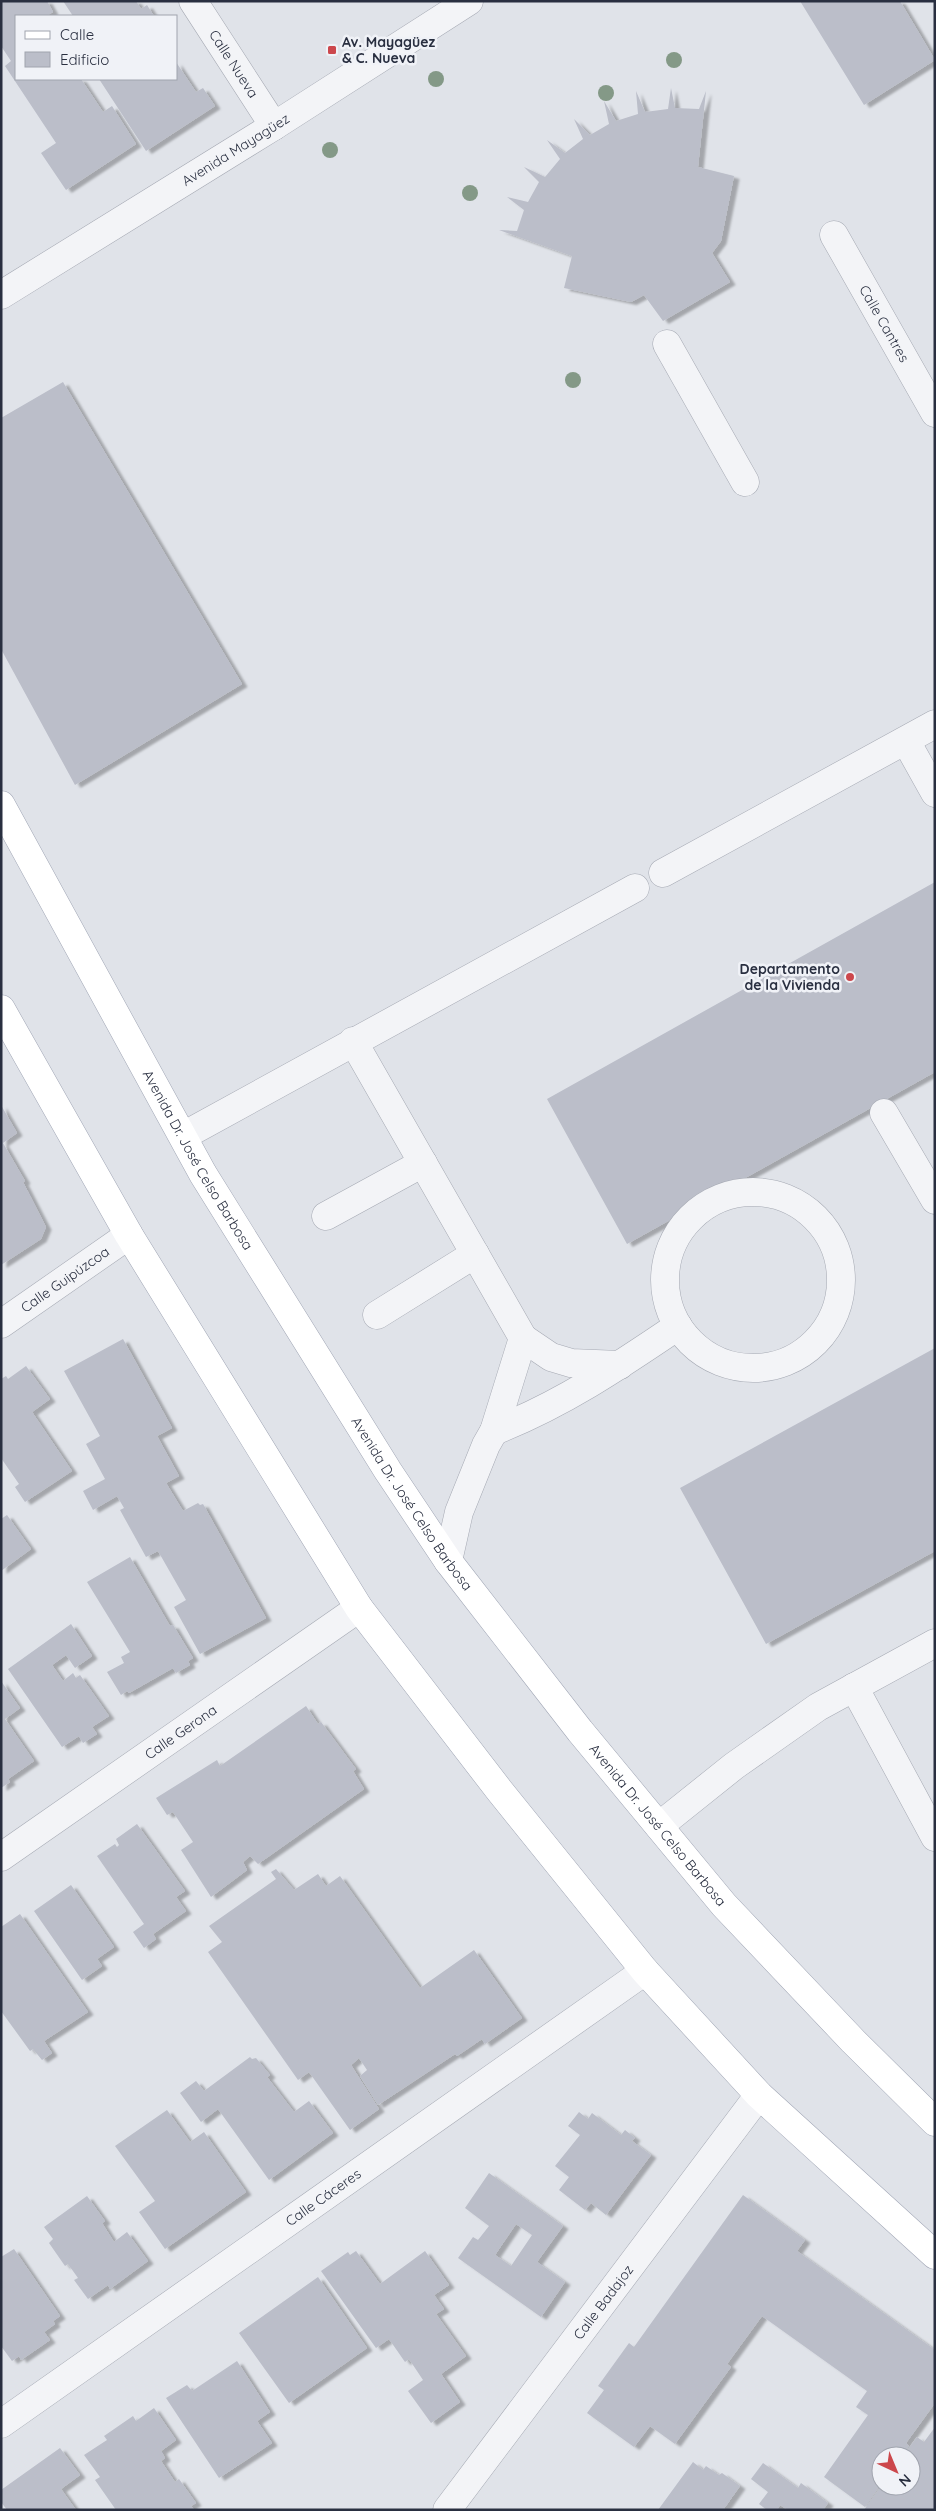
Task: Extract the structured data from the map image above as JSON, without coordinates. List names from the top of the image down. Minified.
{"streets":{"main road":["Avenida Dr. José Celso Barbosa"],"street":["Calle Nueva","Avenida Mayagüez","Calle Cantres","Calle Guipúzcoa","Calle Gerona","Calle Cáceres","Calle Badajoz"]},"crossings":[["Calle Nueva","Avenida Mayagüez"]],"places":{"transit":["Av. Mayagüez & C. Nueva"],"other":["Departamento de la Vivienda"]},"legend":["Calle","Edificio"],"north":"bottom right"}
